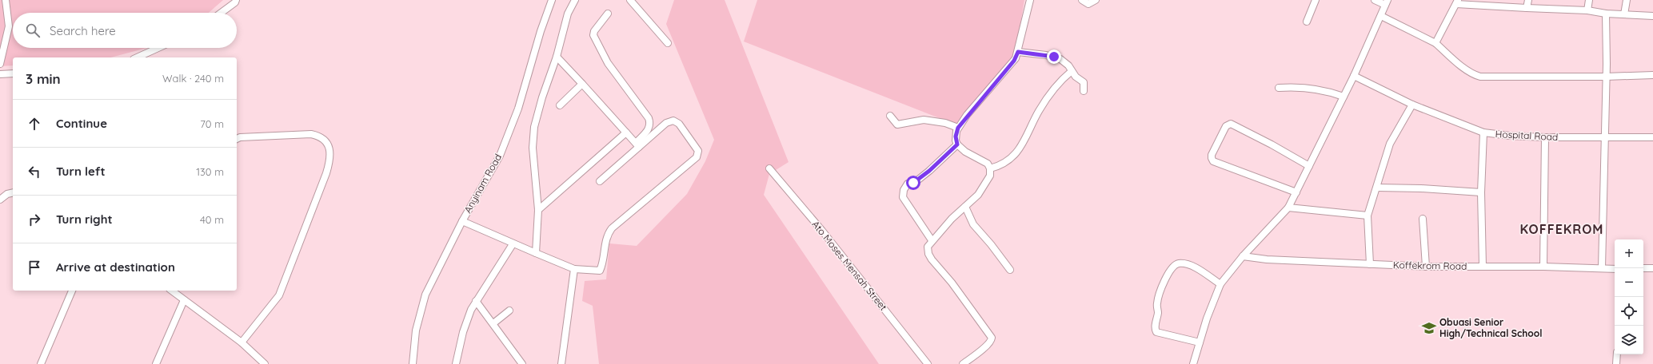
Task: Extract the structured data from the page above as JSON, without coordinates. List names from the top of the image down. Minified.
{"streets":{"street":["Hospital Road","Anyinam Road","Ato Moses Mensah Street","Koffekrom Road"]},"districts":["KOFFEKROM"],"places":{"school or university":["Obuasi Senior High/Technical School"]},"page":{"search":"Search here","heading":["3 min","Walk · 240 m"],"list":[["Continue","70 m"],["Turn left","130 m"],["Turn right","40 m"],"Arrive at destination"],"map_buttons":["+","−"]}}
